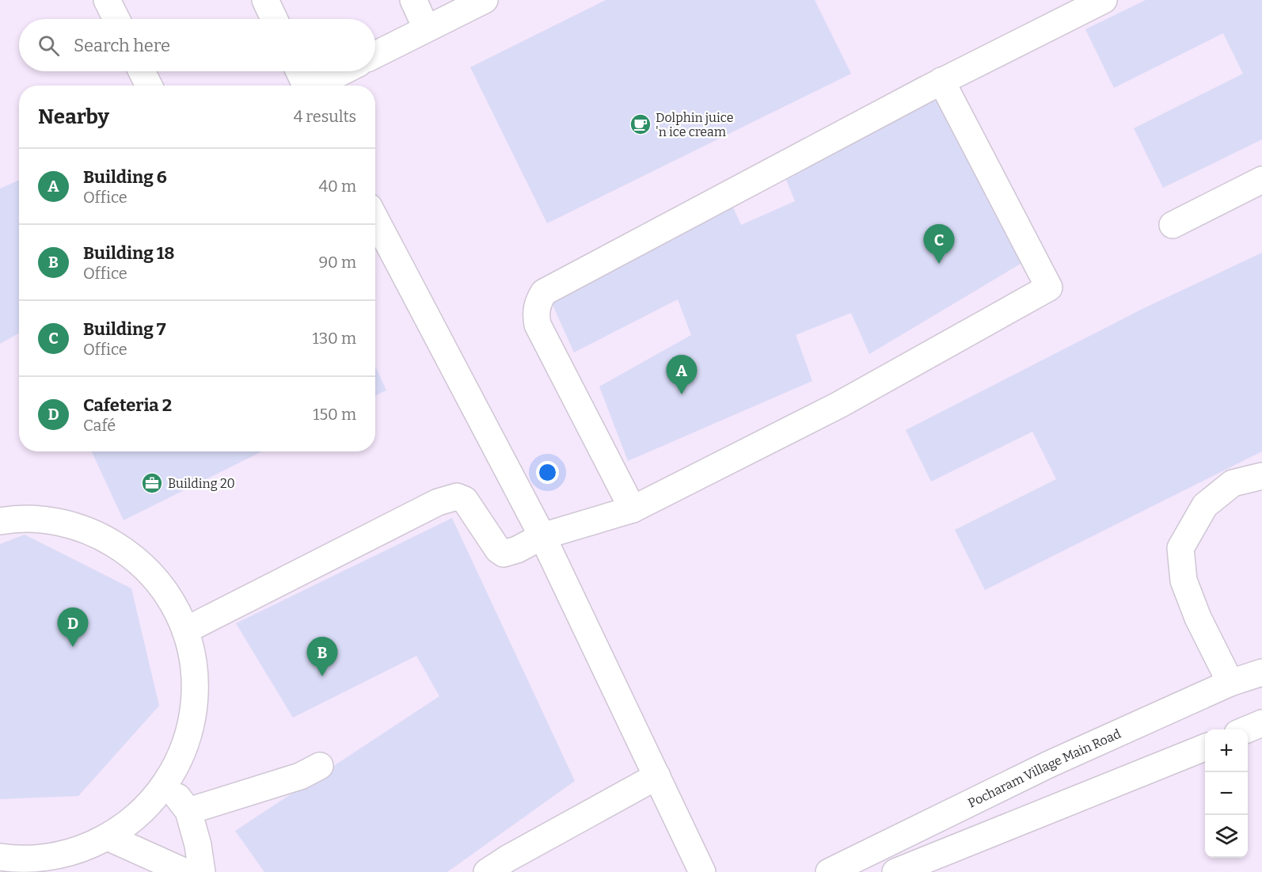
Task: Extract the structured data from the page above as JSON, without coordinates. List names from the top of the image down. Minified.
{"streets":{"lane":["Pocharam Village Main Road"]},"places":{"cafe":["Dolphin juice 'n ice cream"],"office":["Building 20"]},"page":{"search":"Search here","heading":["Nearby","4 results"],"list":[{"mark":"A","name":"Building 6","note":"Office","value":"40 m"},{"mark":"B","name":"Building 18","note":"Office","value":"90 m"},{"mark":"C","name":"Building 7","note":"Office","value":"130 m"},{"mark":"D","name":"Cafeteria 2","note":"Café","value":"150 m"}],"pins":["C","A","D","B"],"map_buttons":["+","−"]}}
